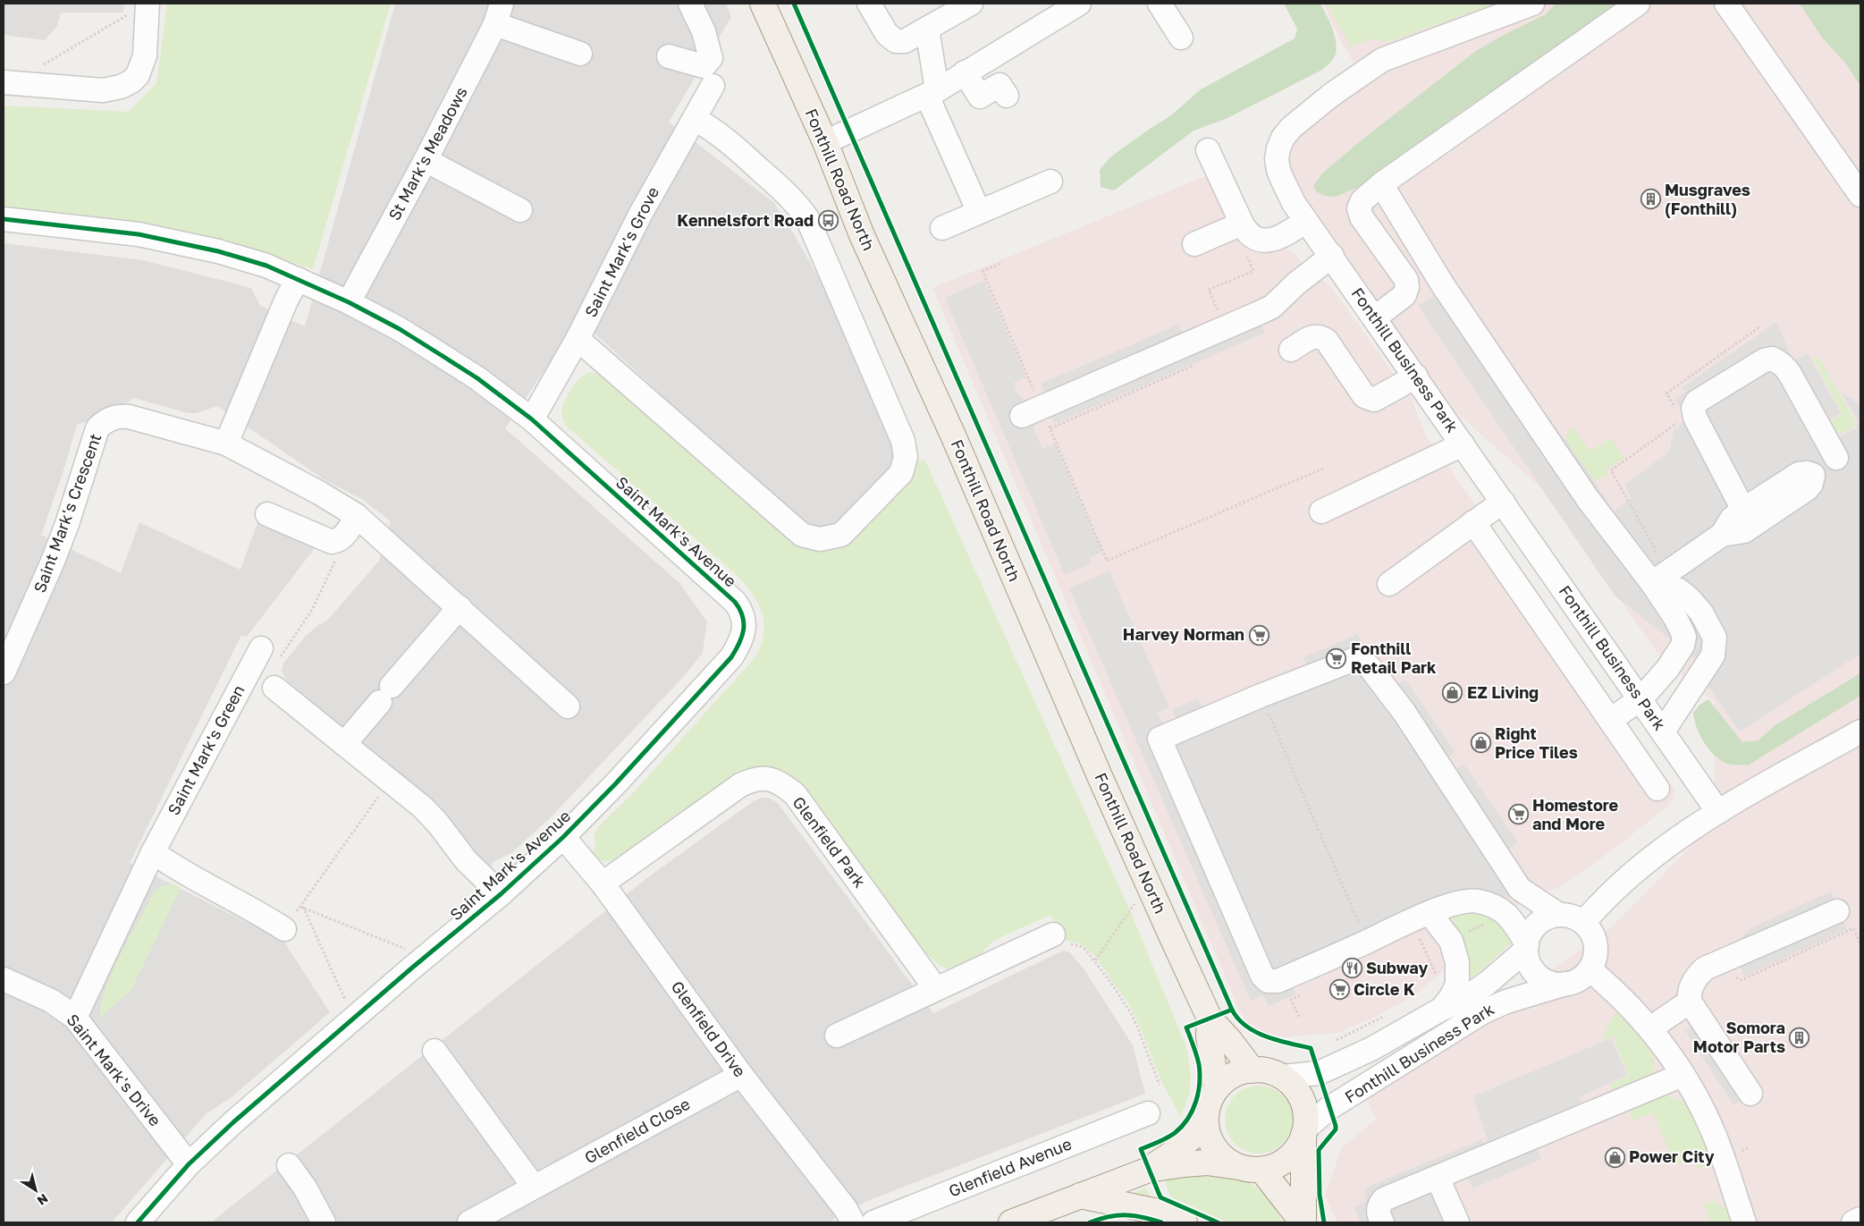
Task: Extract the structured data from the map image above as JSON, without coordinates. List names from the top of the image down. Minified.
{"streets":{"main road":["Fonthill Road North"],"street":["St Mark's Meadows","Saint Mark's Grove","Fonthill Business Park","Saint Mark's Crescent","Saint Mark's Avenue","Saint Mark's Green","Glenfield Park","Glenfield Drive","Saint Mark's Drive","Glenfield Close","Glenfield Avenue"]},"crossings":[["St Mark's Meadows","Saint Mark's Avenue"],["Fonthill Road North","Fonthill Business Park"],["Saint Mark's Grove","Saint Mark's Avenue"],["Saint Mark's Avenue","Glenfield Drive"],["Saint Mark's Avenue","Saint Mark's Drive"],["Saint Mark's Green","Saint Mark's Drive"],["Glenfield Park","Glenfield Drive"],["Glenfield Drive","Glenfield Close"]],"places":{"building":["Musgraves (Fonthill)","Somora Motor Parts"],"bus stop":["Kennelsfort Road"],"supermarket":["Harvey Norman","Fonthill Retail Park","Homestore and More","Circle K"],"shop":["EZ Living","Right Price Tiles","Power City"],"restaurant":["Subway"]},"north":"bottom right"}
